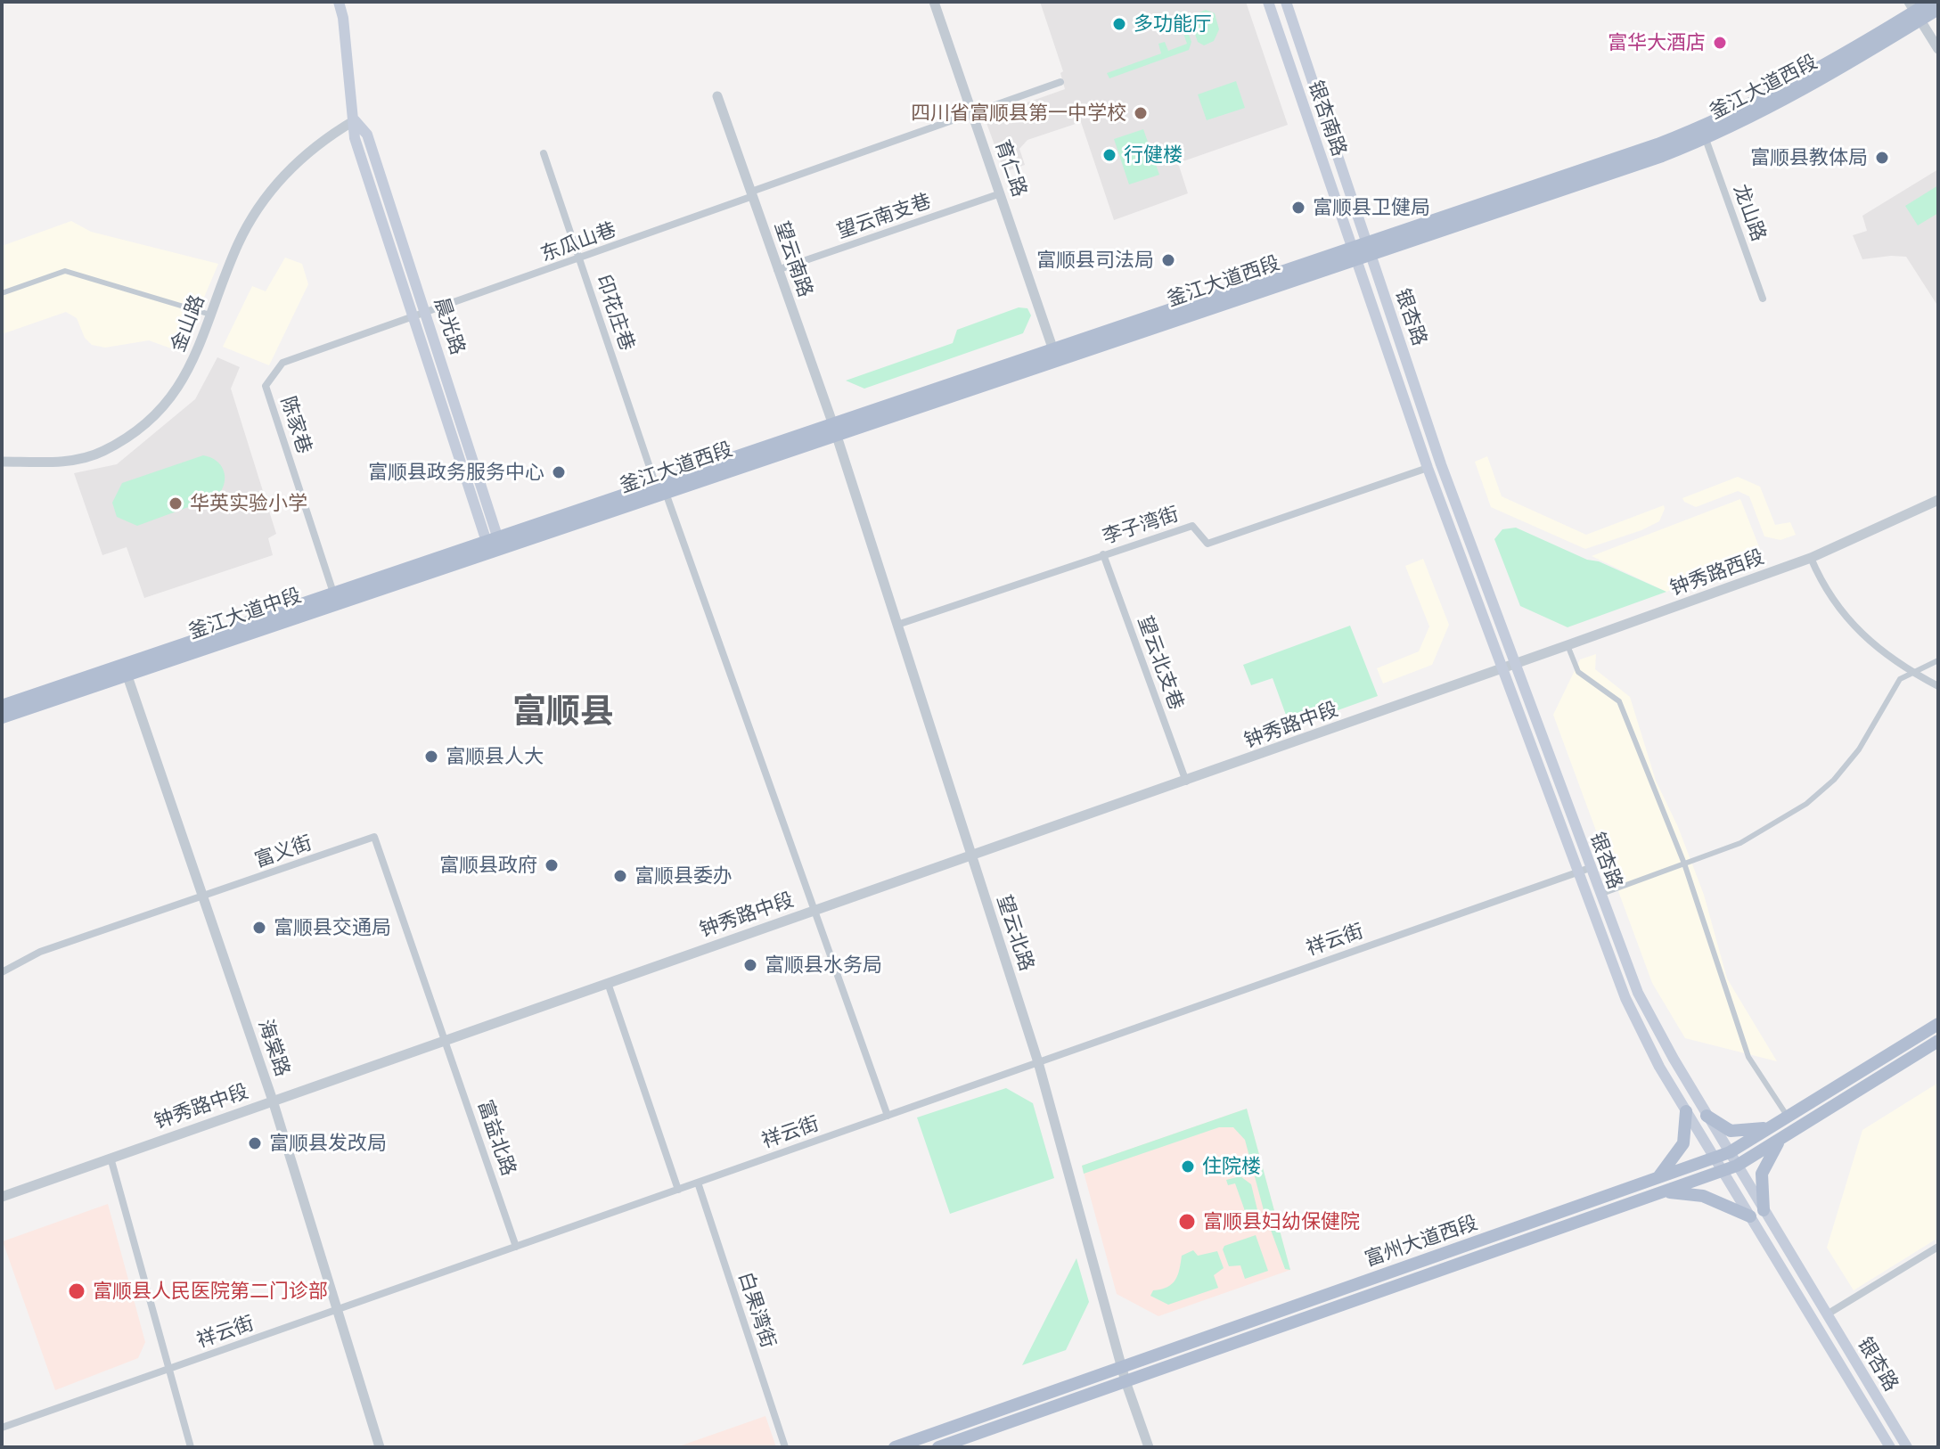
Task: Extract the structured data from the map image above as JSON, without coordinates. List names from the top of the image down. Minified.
{"streets":{"main road":["釜江大道西段","银杏南路","银杏路","晨光路","釜江大道中段","富州大道西段"],"street":["育仁路","龙山路","望云南支巷","东瓜山巷","望云南路","印花庄巷","金山路","陈家巷","李子湾街","钟秀路西段","望云北支巷","钟秀路中段","富义街","望云北路","祥云街","海棠路","富益北路","白果湾街"]},"crossings":[["釜江大道西段","银杏南路"],["釜江大道西段","育仁路"],["釜江大道西段","龙山路"],["釜江大道西段","望云南路"],["釜江大道西段","印花庄巷"],["釜江大道西段","银杏路"],["釜江大道西段","晨光路"],["釜江大道西段","釜江大道中段"],["釜江大道西段","望云北路"],["银杏南路","银杏路"],["育仁路","望云南支巷"],["育仁路","东瓜山巷"],["望云南支巷","望云南路"],["东瓜山巷","望云南路"],["东瓜山巷","印花庄巷"],["东瓜山巷","晨光路"],["东瓜山巷","陈家巷"],["望云南路","望云北路"],["印花庄巷","钟秀路中段"],["印花庄巷","祥云街"],["银杏路","李子湾街"],["银杏路","钟秀路西段"],["银杏路","钟秀路中段"],["银杏路","祥云街"],["银杏路","富州大道西段"],["金山路","晨光路"],["晨光路","陈家巷"],["晨光路","釜江大道中段"],["陈家巷","釜江大道中段"],["李子湾街","望云北支巷"],["李子湾街","望云北路"],["钟秀路西段","钟秀路中段"],["釜江大道中段","海棠路"],["望云北支巷","钟秀路中段"],["钟秀路中段","富义街"],["钟秀路中段","望云北路"],["钟秀路中段","海棠路"],["钟秀路中段","富益北路"],["富义街","海棠路"],["富义街","富益北路"],["望云北路","祥云街"],["望云北路","富州大道西段"],["祥云街","海棠路"],["祥云街","富益北路"],["祥云街","白果湾街"]],"districts":["富顺县"],"places":["多功能厅","富华大酒店","四川省富顺县第一中学校","行健楼","富顺县教体局","富顺县卫健局","富顺县司法局","富顺县政务服务中心","华英实验小学","富顺县人大","富顺县政府","富顺县委办","富顺县交通局","富顺县水务局","富顺县发改局","住院楼","富顺县妇幼保健院","富顺县人民医院第二门诊部"]}
